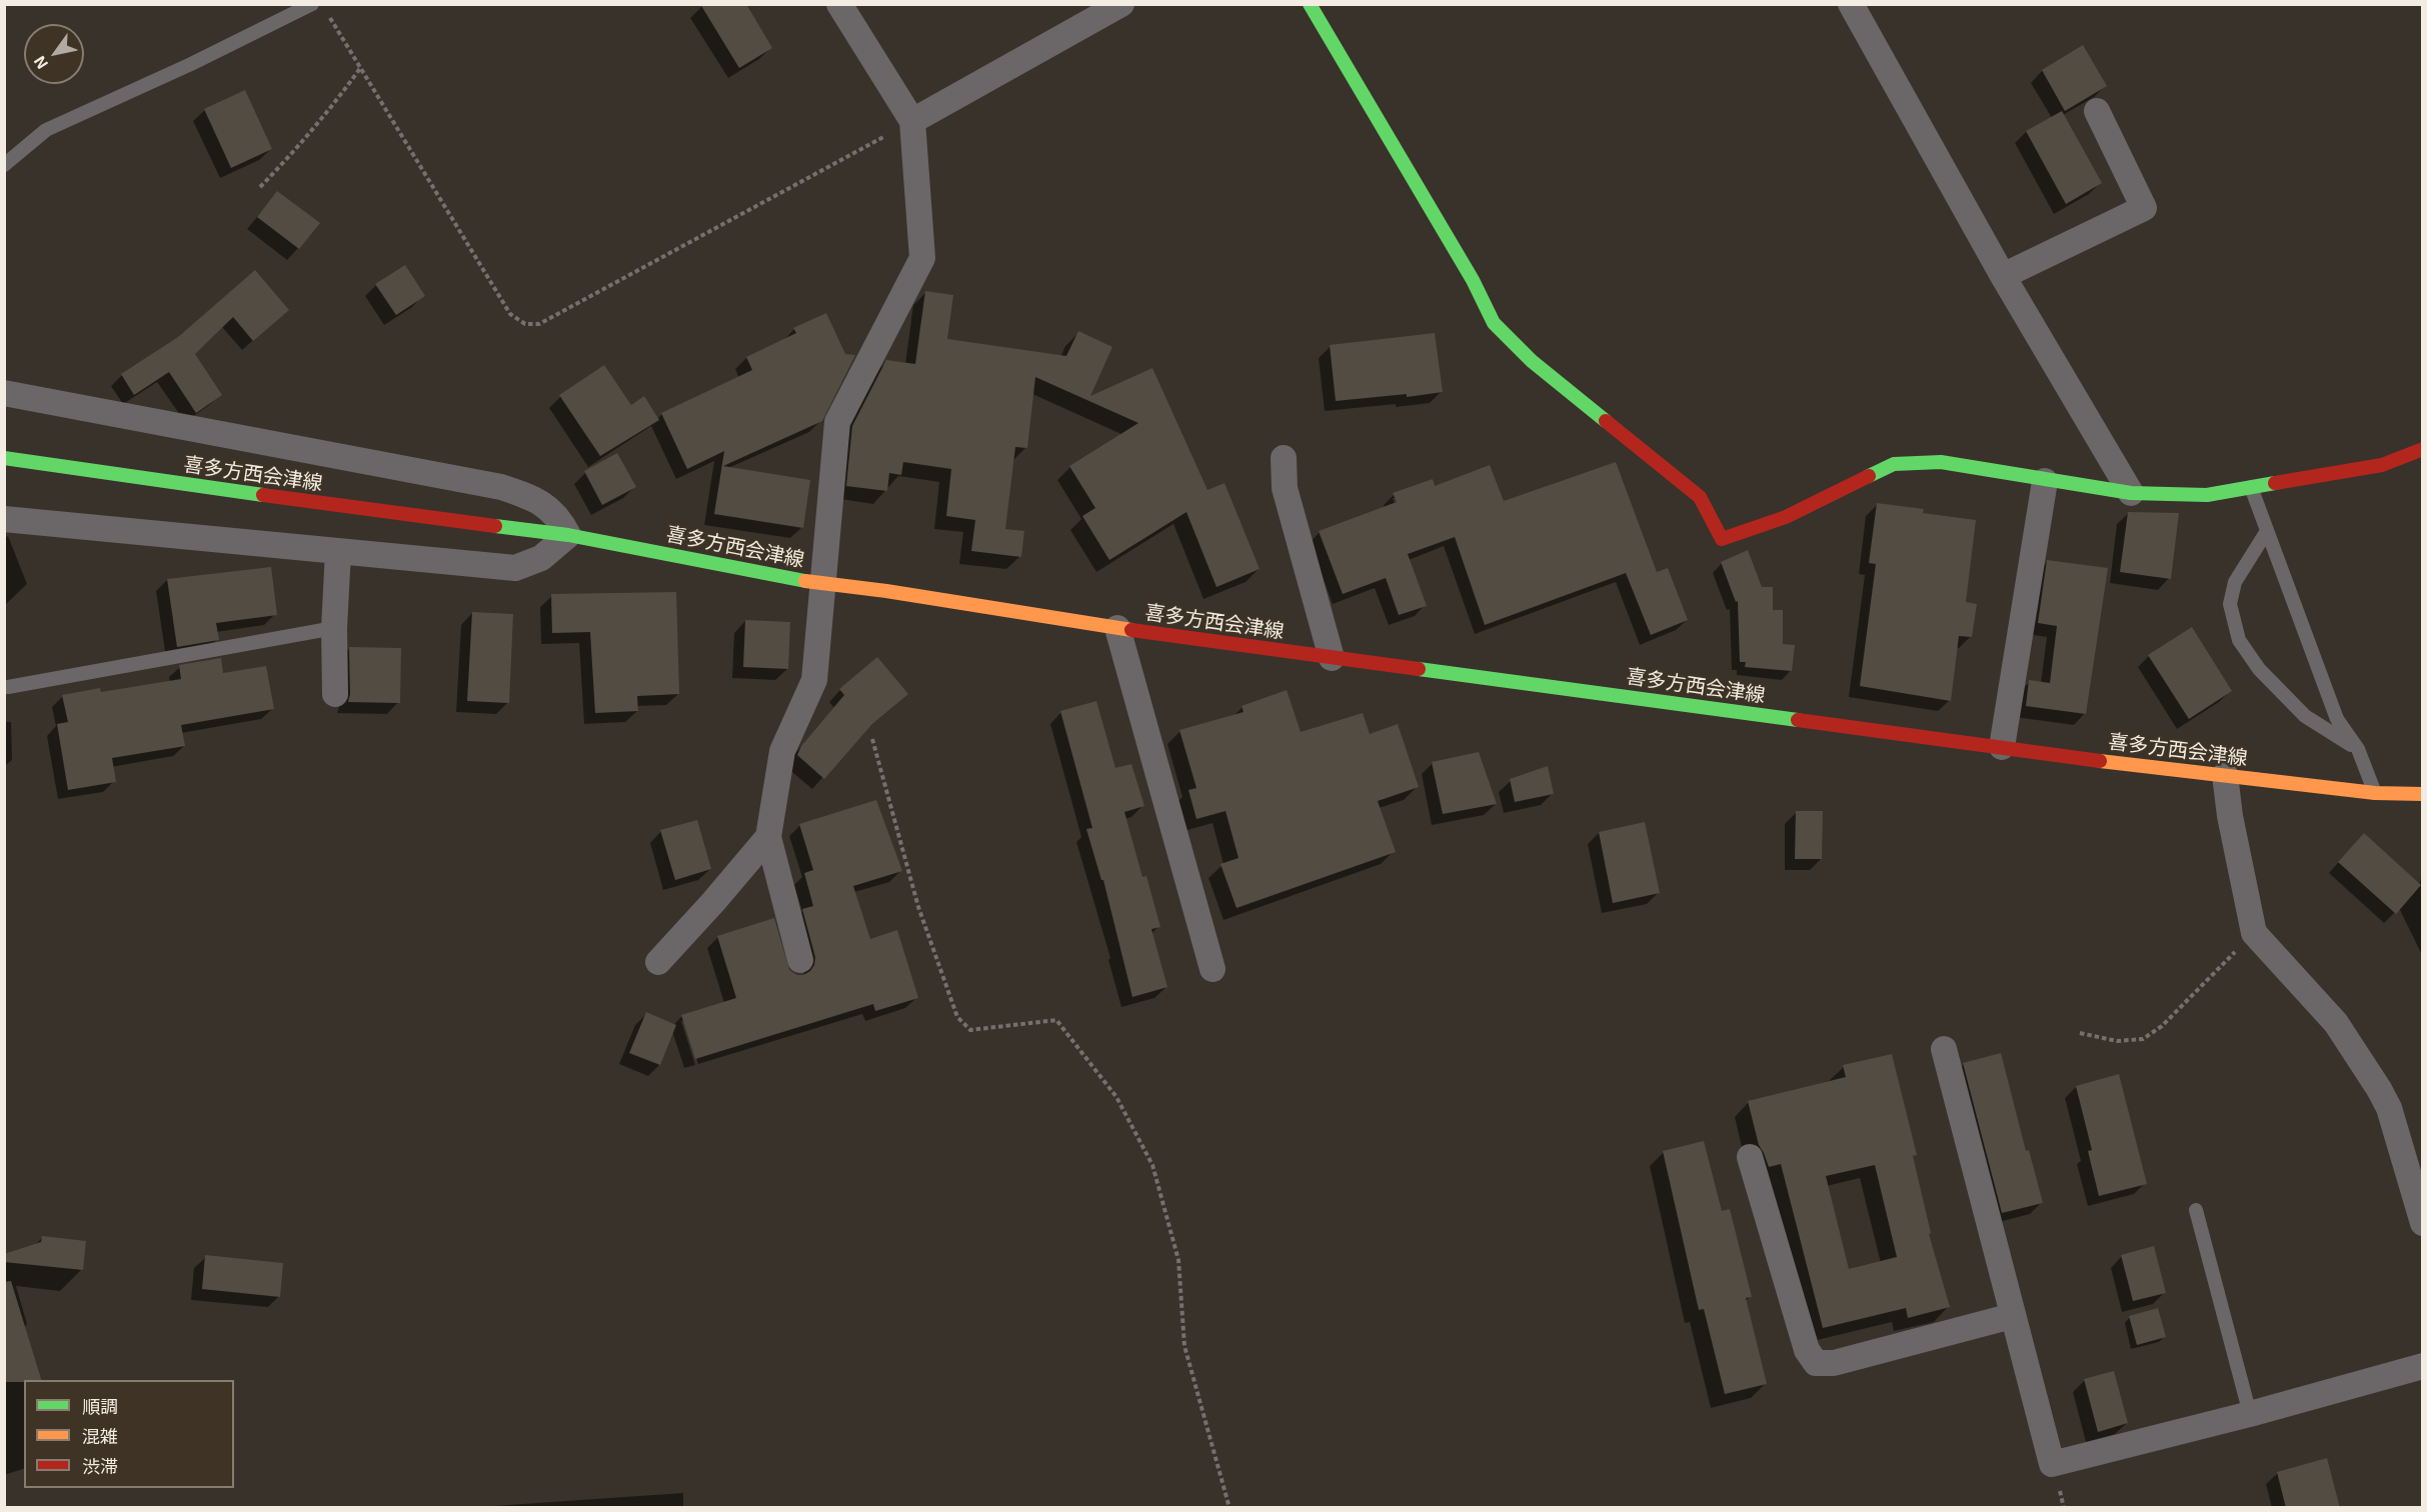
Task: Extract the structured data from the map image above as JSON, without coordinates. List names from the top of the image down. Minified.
{"streets":{"main road":["喜多方西会津線"]},"legend":["順調","混雑","渋滞"],"north":"bottom left"}
